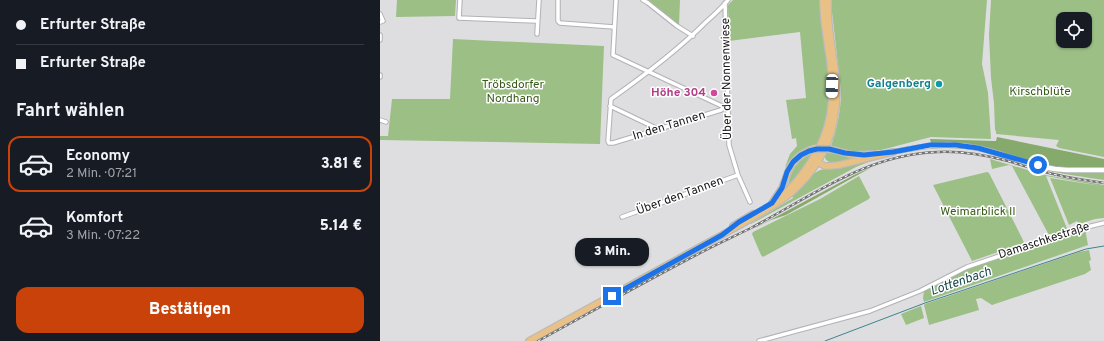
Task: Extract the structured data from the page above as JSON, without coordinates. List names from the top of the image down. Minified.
{"streets":{"street":["Über der Nonnenwiese","In den Tannen","Über den Tannen","Damaschkestraße"]},"crossings":[["Über der Nonnenwiese","In den Tannen"],["Über der Nonnenwiese","Über den Tannen"]],"water":["Lottenbach"],"parks":["Tröbsdorfer Nordhang","Kirschblüte","Weimarblick II"],"places":["Galgenberg","Höhe 304"],"page":{"banner":["Erfurter Straße","Erfurter Straße"],"heading":"Fahrt wählen","list":[{"name":"Economy","note":"2 Min. · 07:21","value":"3.81 €"},{"name":"Komfort","note":"3 Min. · 07:22","value":"5.14 €"}],"bubble":"3 Min.","buttons":"Bestätigen"}}
